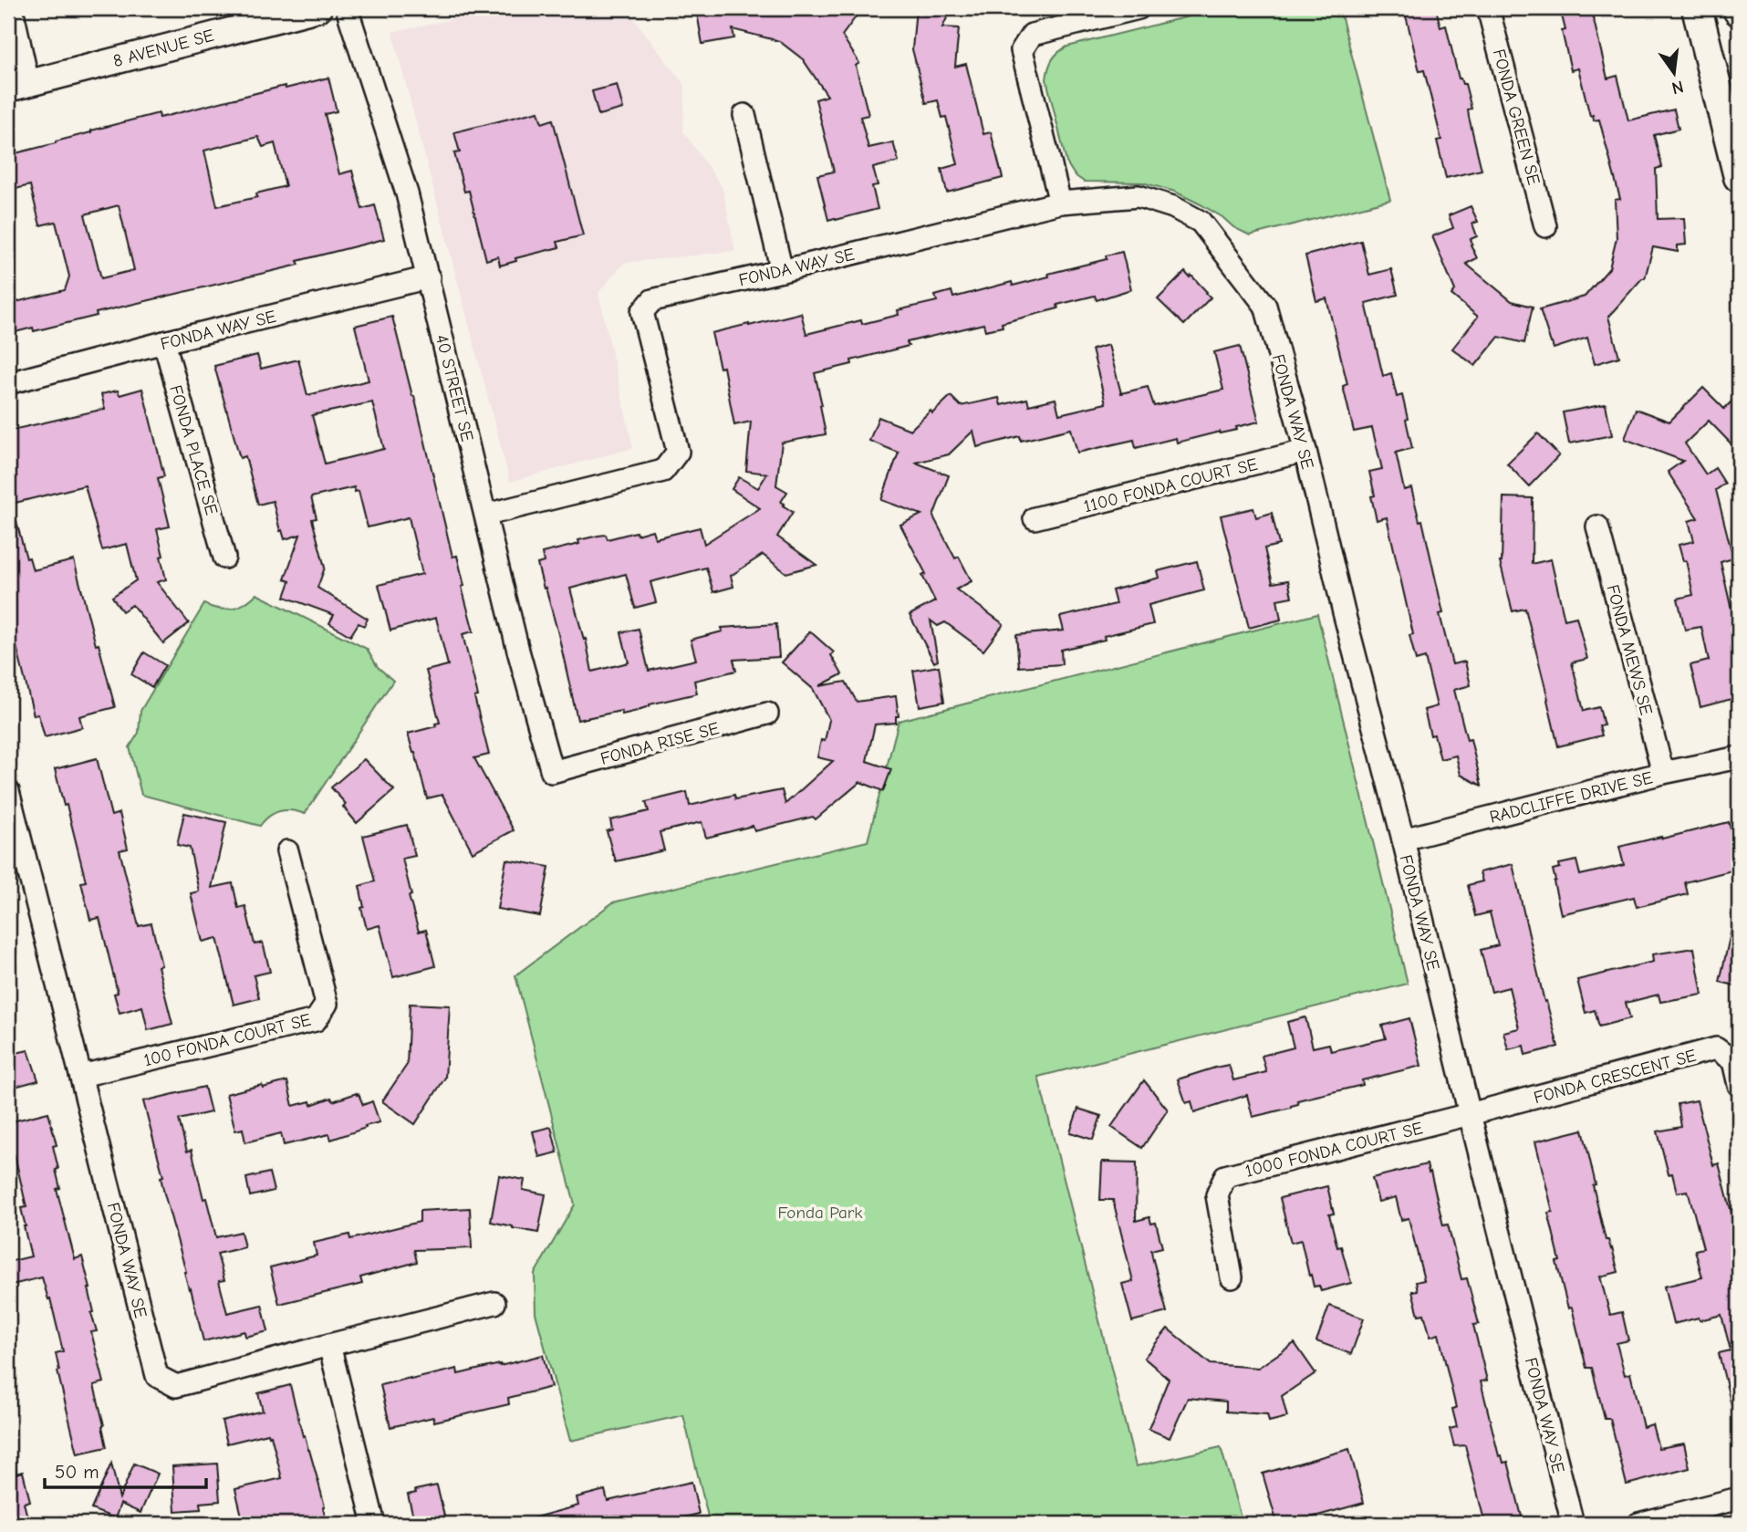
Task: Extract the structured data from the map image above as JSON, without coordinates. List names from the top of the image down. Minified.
{"streets":{"street":["8 AVENUE SE","FONDA GREEN SE","FONDA WAY SE","40 STREET SE","FONDA PLACE SE","1100 FONDA COURT SE","FONDA MEWS SE","FONDA RISE SE","RADCLIFFE DRIVE SE","100 FONDA COURT SE","FONDA CRESCENT SE","1000 FONDA COURT SE"]},"crossings":[["FONDA WAY SE","40 STREET SE"],["FONDA WAY SE","FONDA PLACE SE"],["FONDA WAY SE","1100 FONDA COURT SE"],["FONDA WAY SE","RADCLIFFE DRIVE SE"],["FONDA WAY SE","100 FONDA COURT SE"],["FONDA WAY SE","FONDA CRESCENT SE"],["FONDA WAY SE","1000 FONDA COURT SE"],["40 STREET SE","FONDA RISE SE"],["FONDA MEWS SE","RADCLIFFE DRIVE SE"],["FONDA CRESCENT SE","1000 FONDA COURT SE"]],"parks":["Fonda Park"],"scale_bar":"50 m","north":"bottom"}
